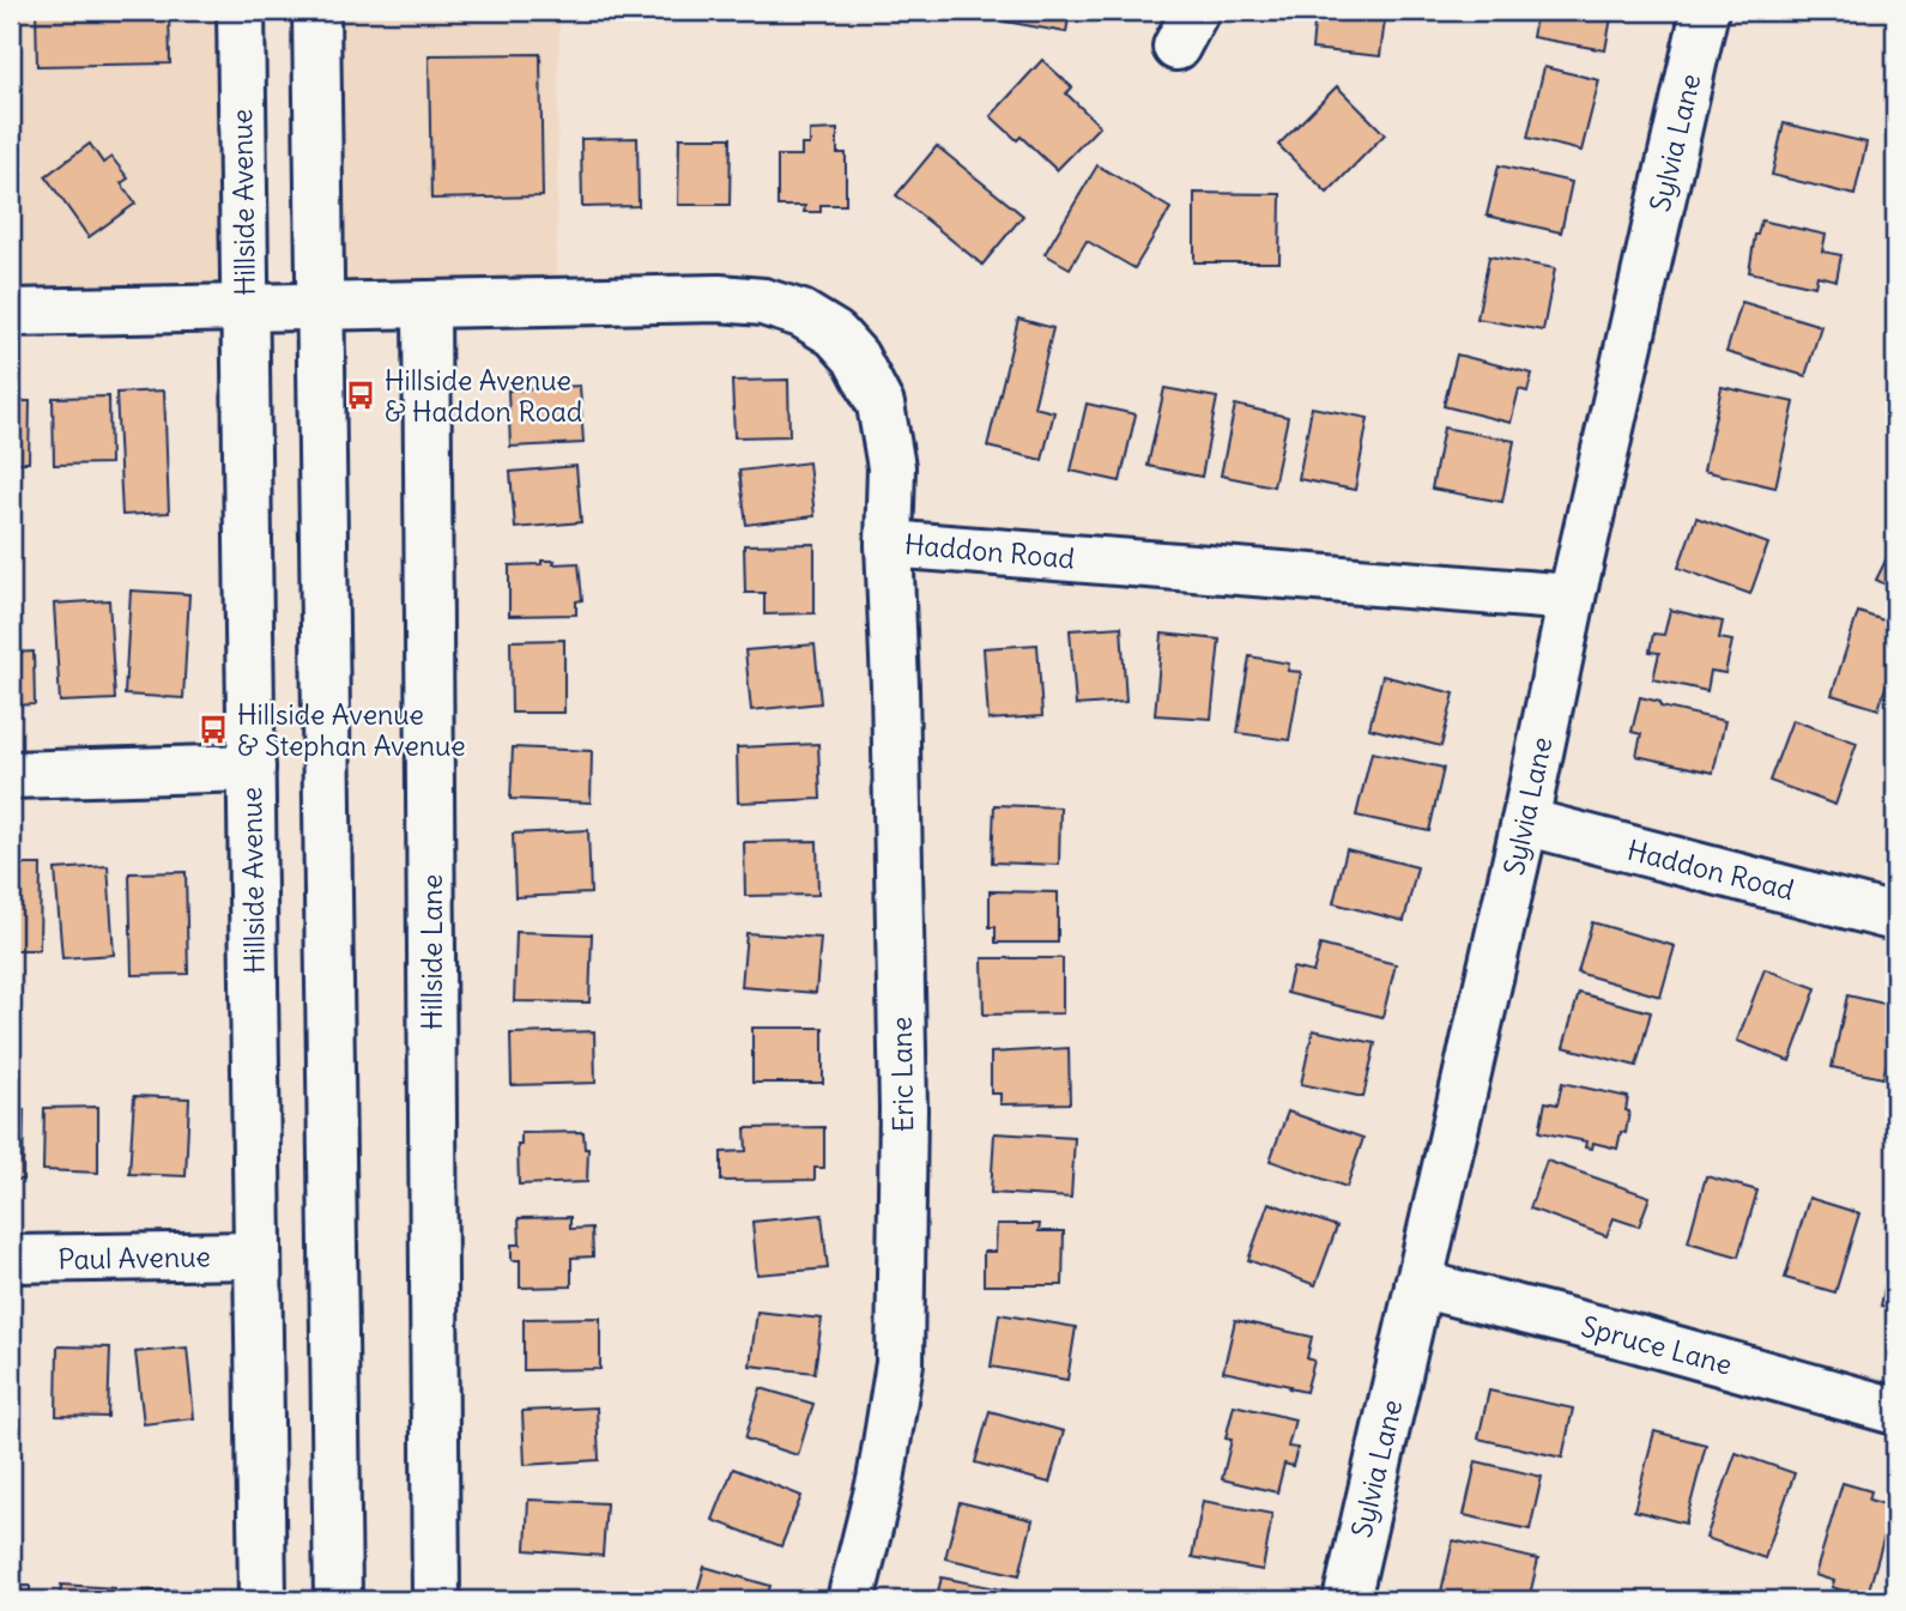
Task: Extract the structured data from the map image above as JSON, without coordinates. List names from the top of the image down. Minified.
{"streets":{"street":["Sylvia Lane","Hillside Avenue","Haddon Road","Hillside Lane","Eric Lane","Paul Avenue","Spruce Lane"]},"crossings":[["Sylvia Lane","Haddon Road"],["Sylvia Lane","Spruce Lane"],["Hillside Avenue","Haddon Road"],["Hillside Avenue","Paul Avenue"],["Haddon Road","Hillside Lane"],["Haddon Road","Eric Lane"]],"places":{"bus stop":["Hillside Avenue & Haddon Road","Hillside Avenue & Stephan Avenue"]}}
